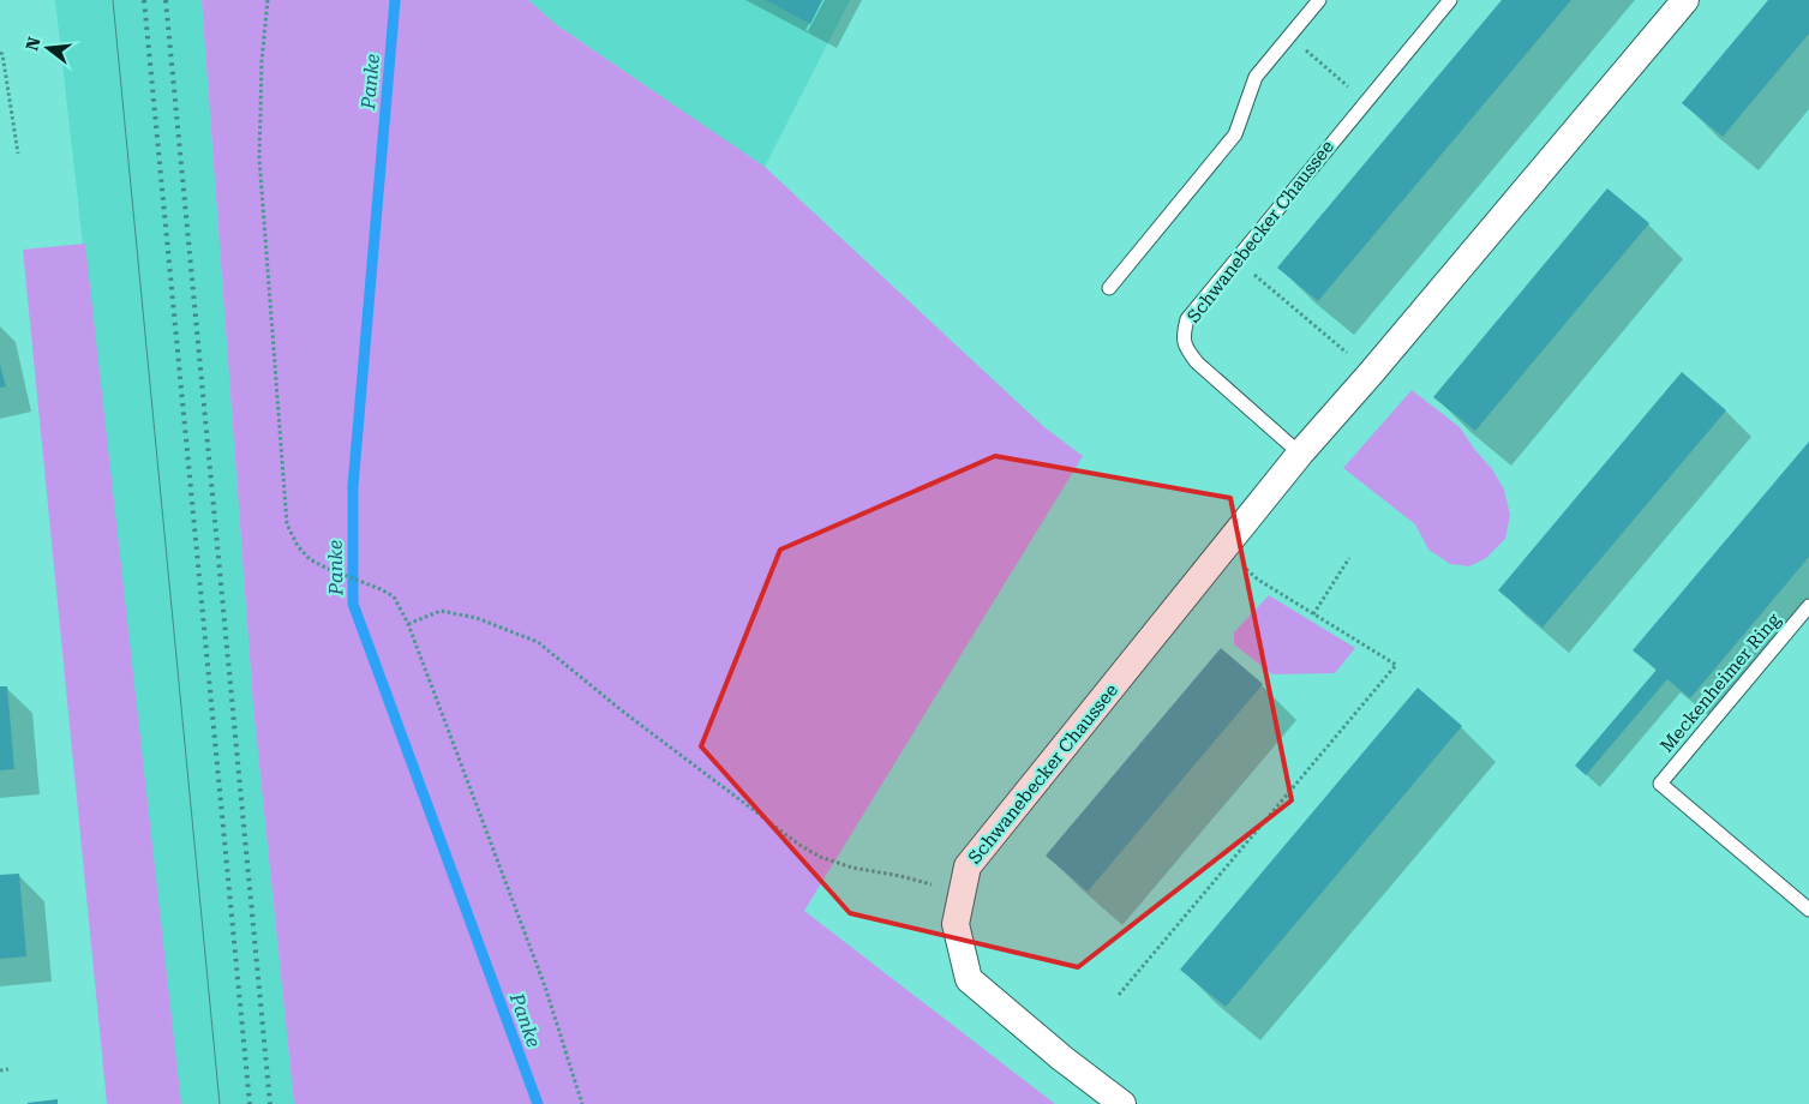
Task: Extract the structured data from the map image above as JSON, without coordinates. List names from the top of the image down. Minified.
{"streets":{"street":["Schwanebecker Chaussee"],"lane":["Meckenheimer Ring"]},"water":["Panke"],"north":"left"}
